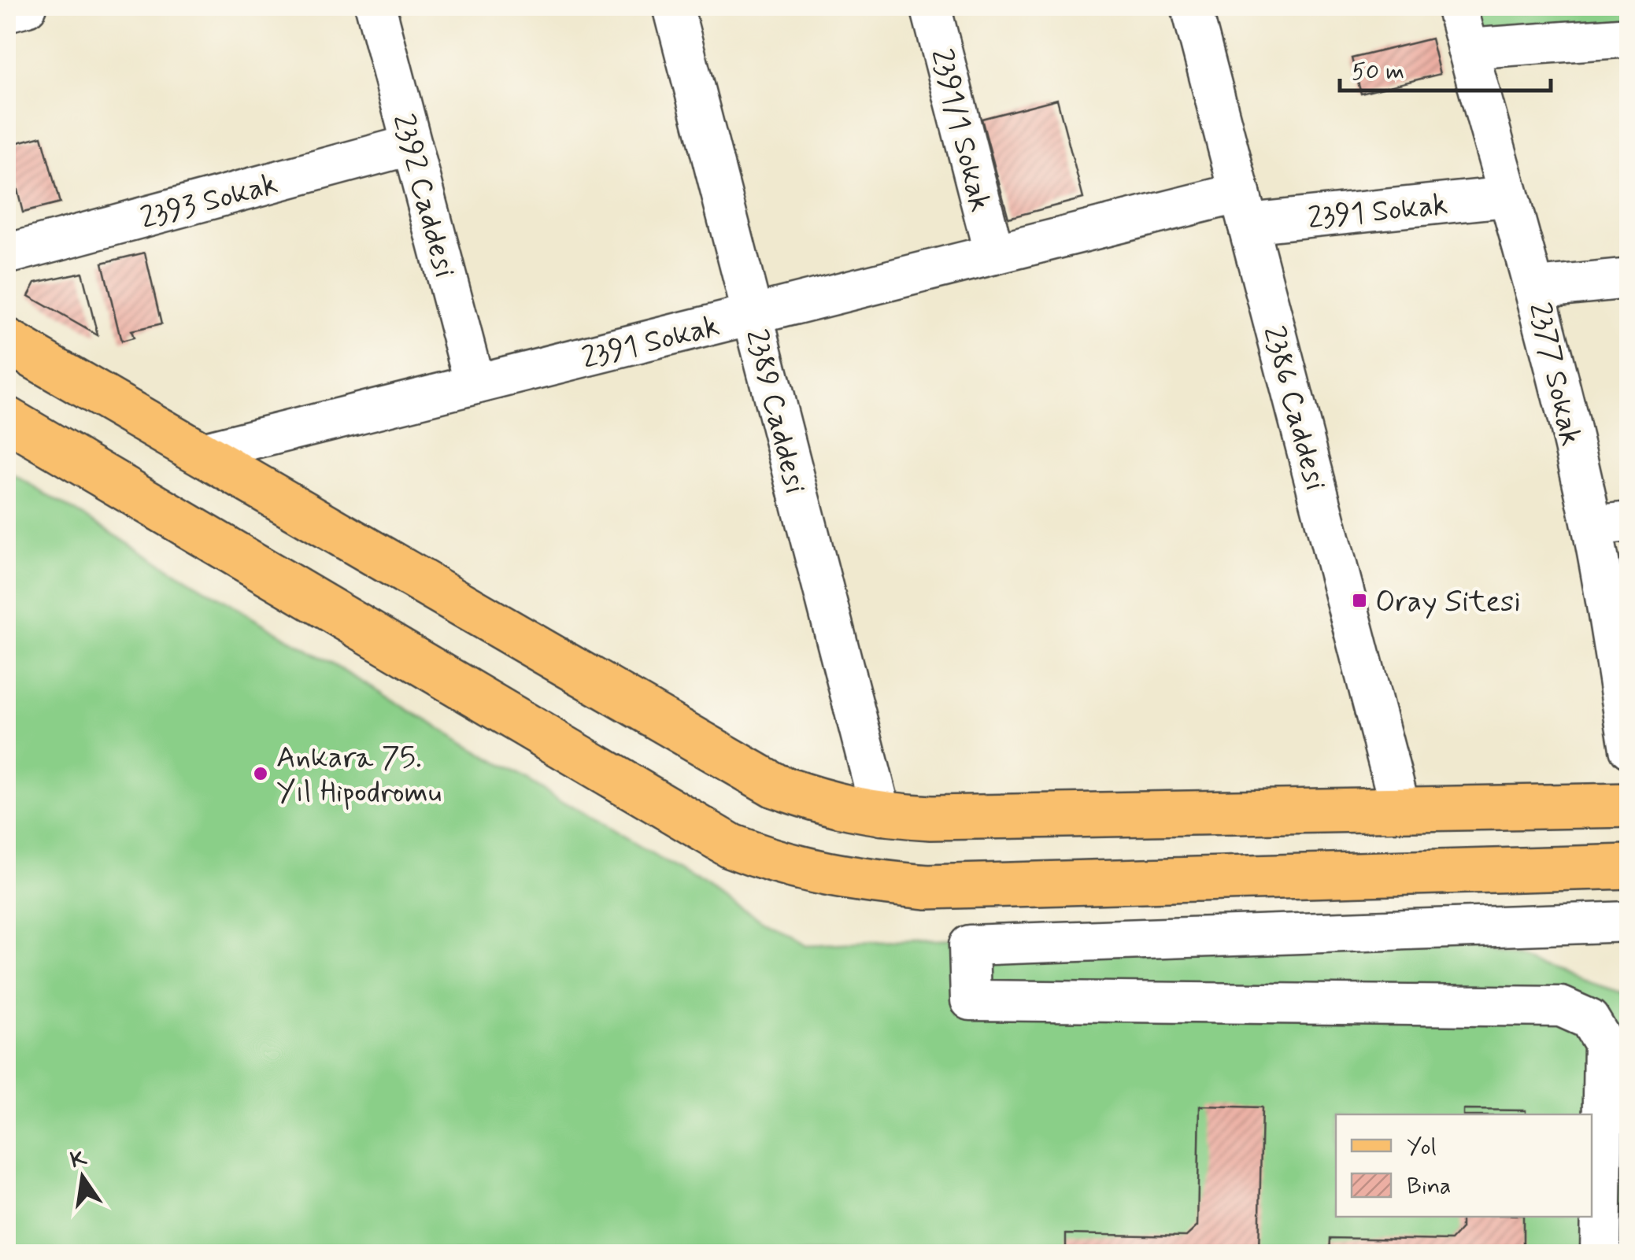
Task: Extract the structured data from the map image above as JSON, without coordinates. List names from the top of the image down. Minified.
{"streets":{"street":["2391/1 Sokak","2392 Caddesi","2393 Sokak","2391 Sokak","2377 Sokak","2386 Caddesi","2389 Caddesi"]},"crossings":[["2391/1 Sokak","2391 Sokak"],["2392 Caddesi","2393 Sokak"],["2392 Caddesi","2391 Sokak"],["2391 Sokak","2377 Sokak"],["2391 Sokak","2386 Caddesi"],["2391 Sokak","2389 Caddesi"]],"places":{"transit":["Oray Sitesi"],"other":["Ankara 75. Yıl Hipodromu"]},"legend":["Yol","Bina"],"scale_bar":"50 m","north":"top"}
